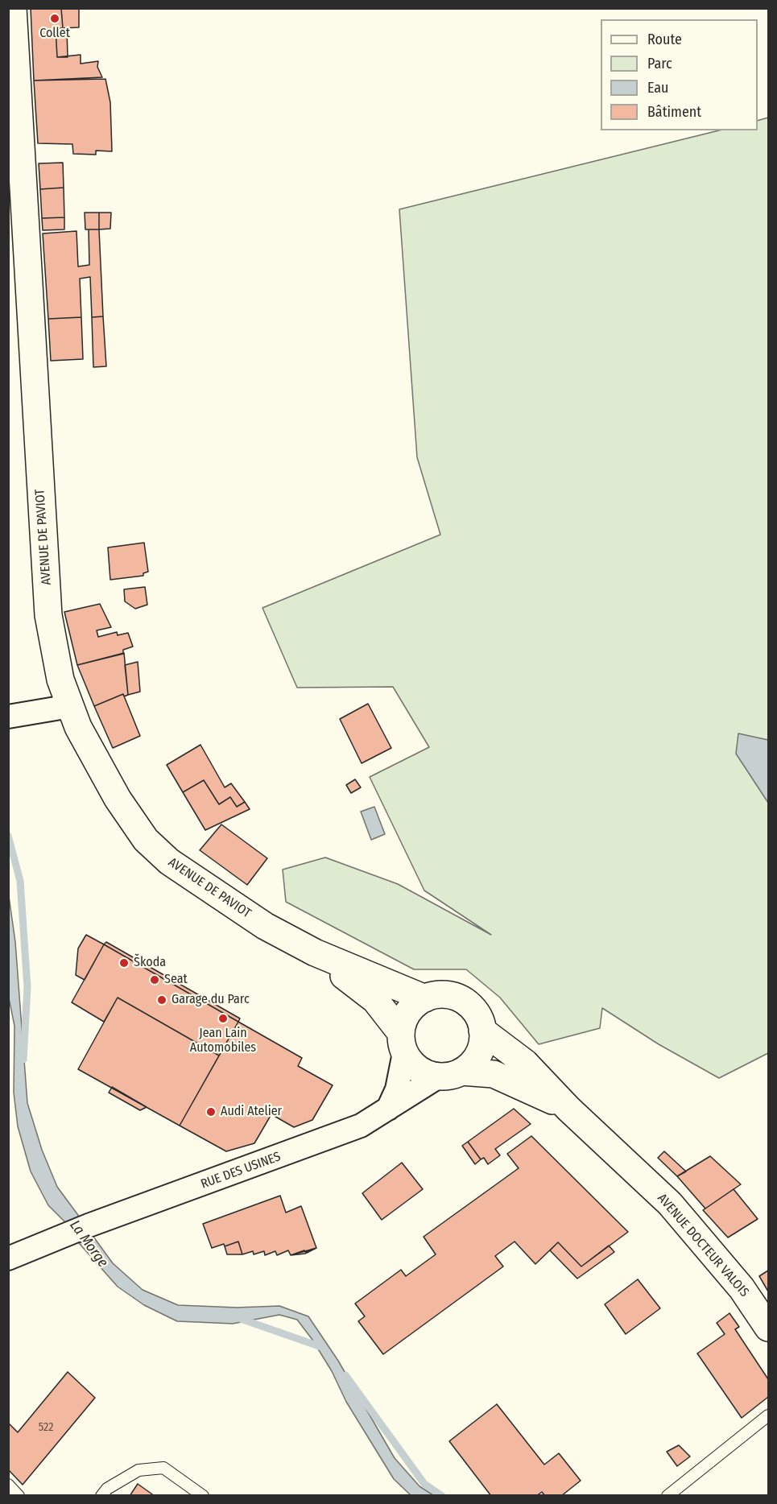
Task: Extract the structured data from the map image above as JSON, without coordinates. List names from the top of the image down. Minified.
{"streets":{"main road":["AVENUE DE PAVIOT","AVENUE DOCTEUR VALOIS"],"street":["RUE DES USINES"]},"crossings":[["AVENUE DE PAVIOT","RUE DES USINES"],["AVENUE DE PAVIOT","AVENUE DOCTEUR VALOIS"],["RUE DES USINES","AVENUE DOCTEUR VALOIS"]],"water":["La Morge"],"places":["Collet","Škoda","Seat","Garage du Parc","Jean Lain Automobiles","Audi Atelier"],"house_numbers":["522"],"legend":["Route","Parc","Eau","Bâtiment"]}
